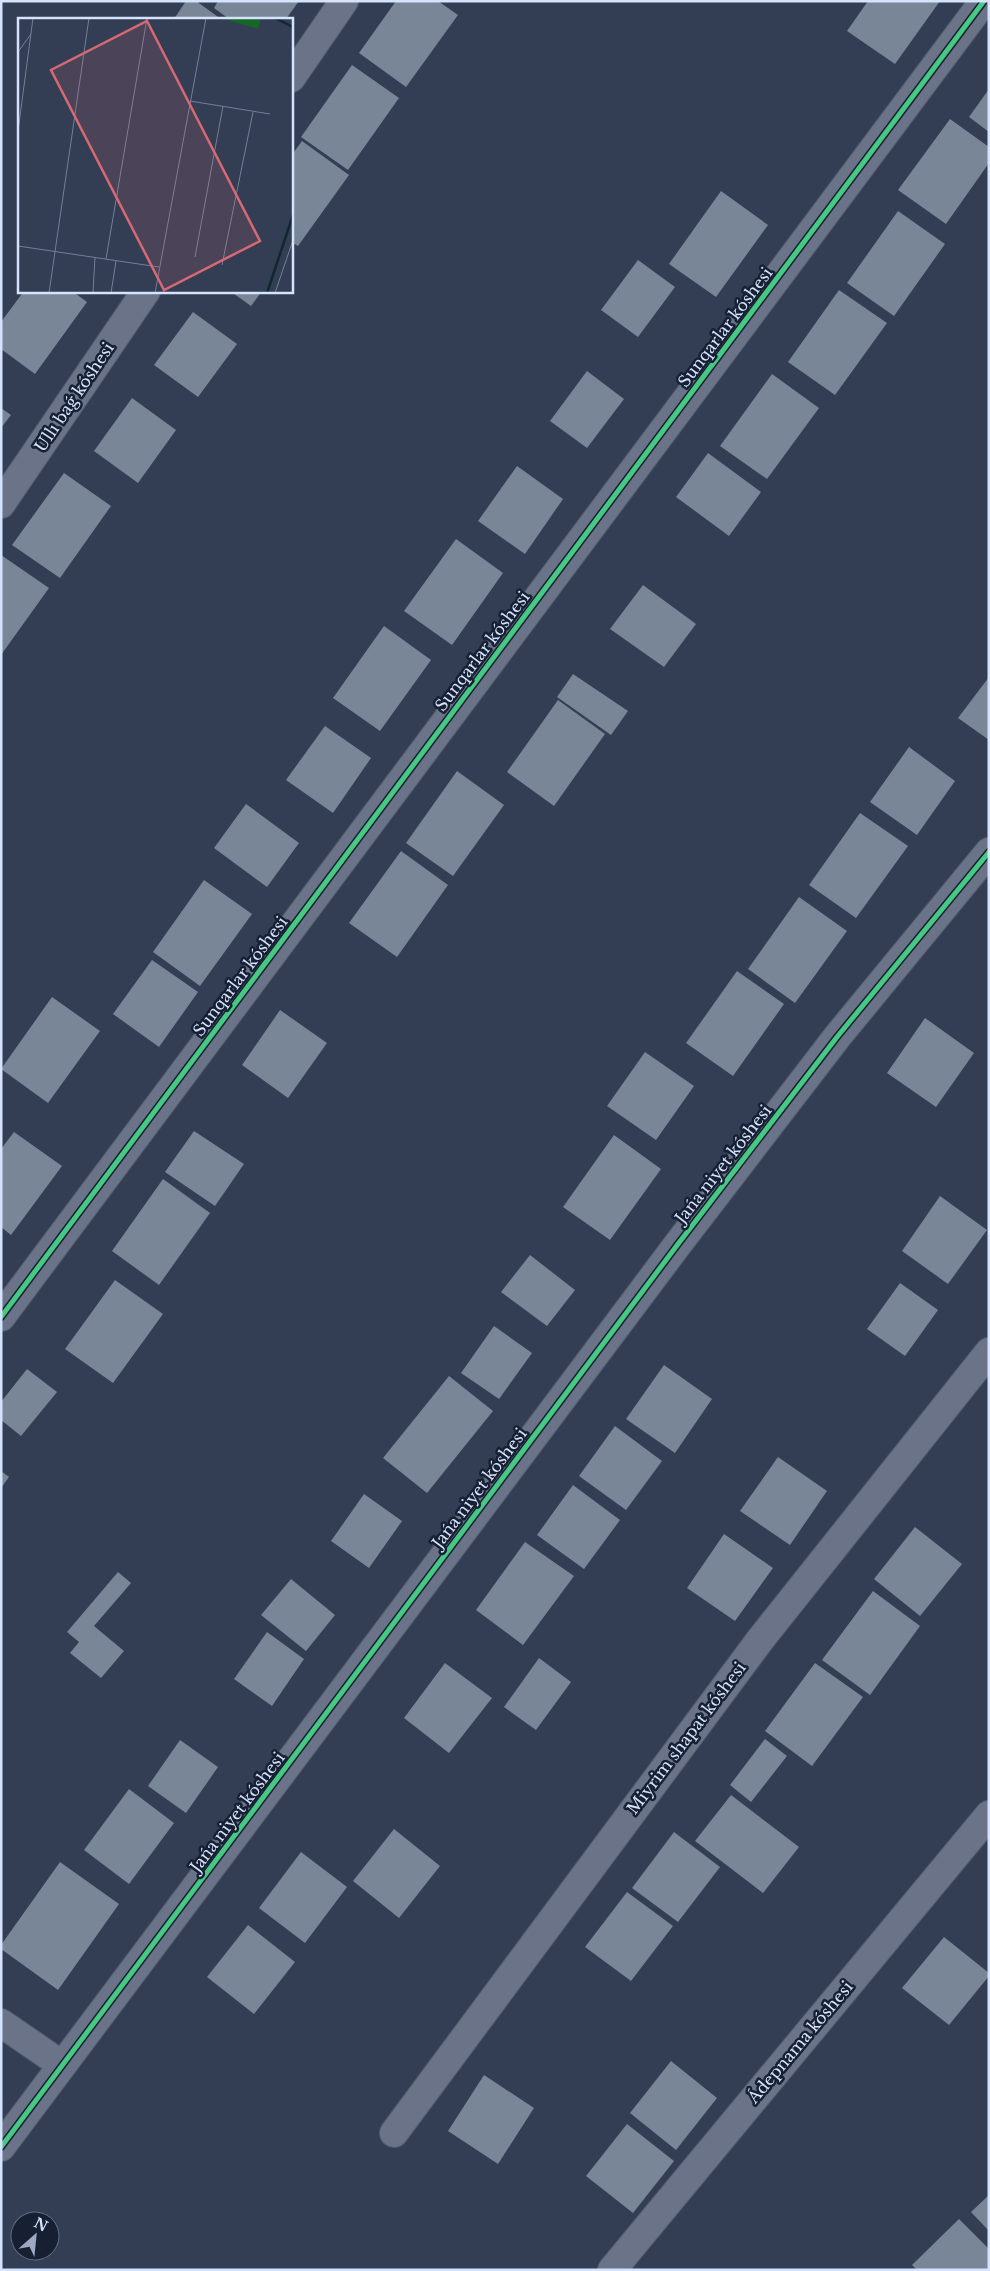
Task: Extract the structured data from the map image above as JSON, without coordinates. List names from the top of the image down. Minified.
{"streets":{"street":["Sunqarlar kóshesi","Ullı baǵ kóshesi","Jańa niyet kóshesi","Miyrim shapat kóshesi","Ádepnama kóshesi"]},"north":"top right"}
